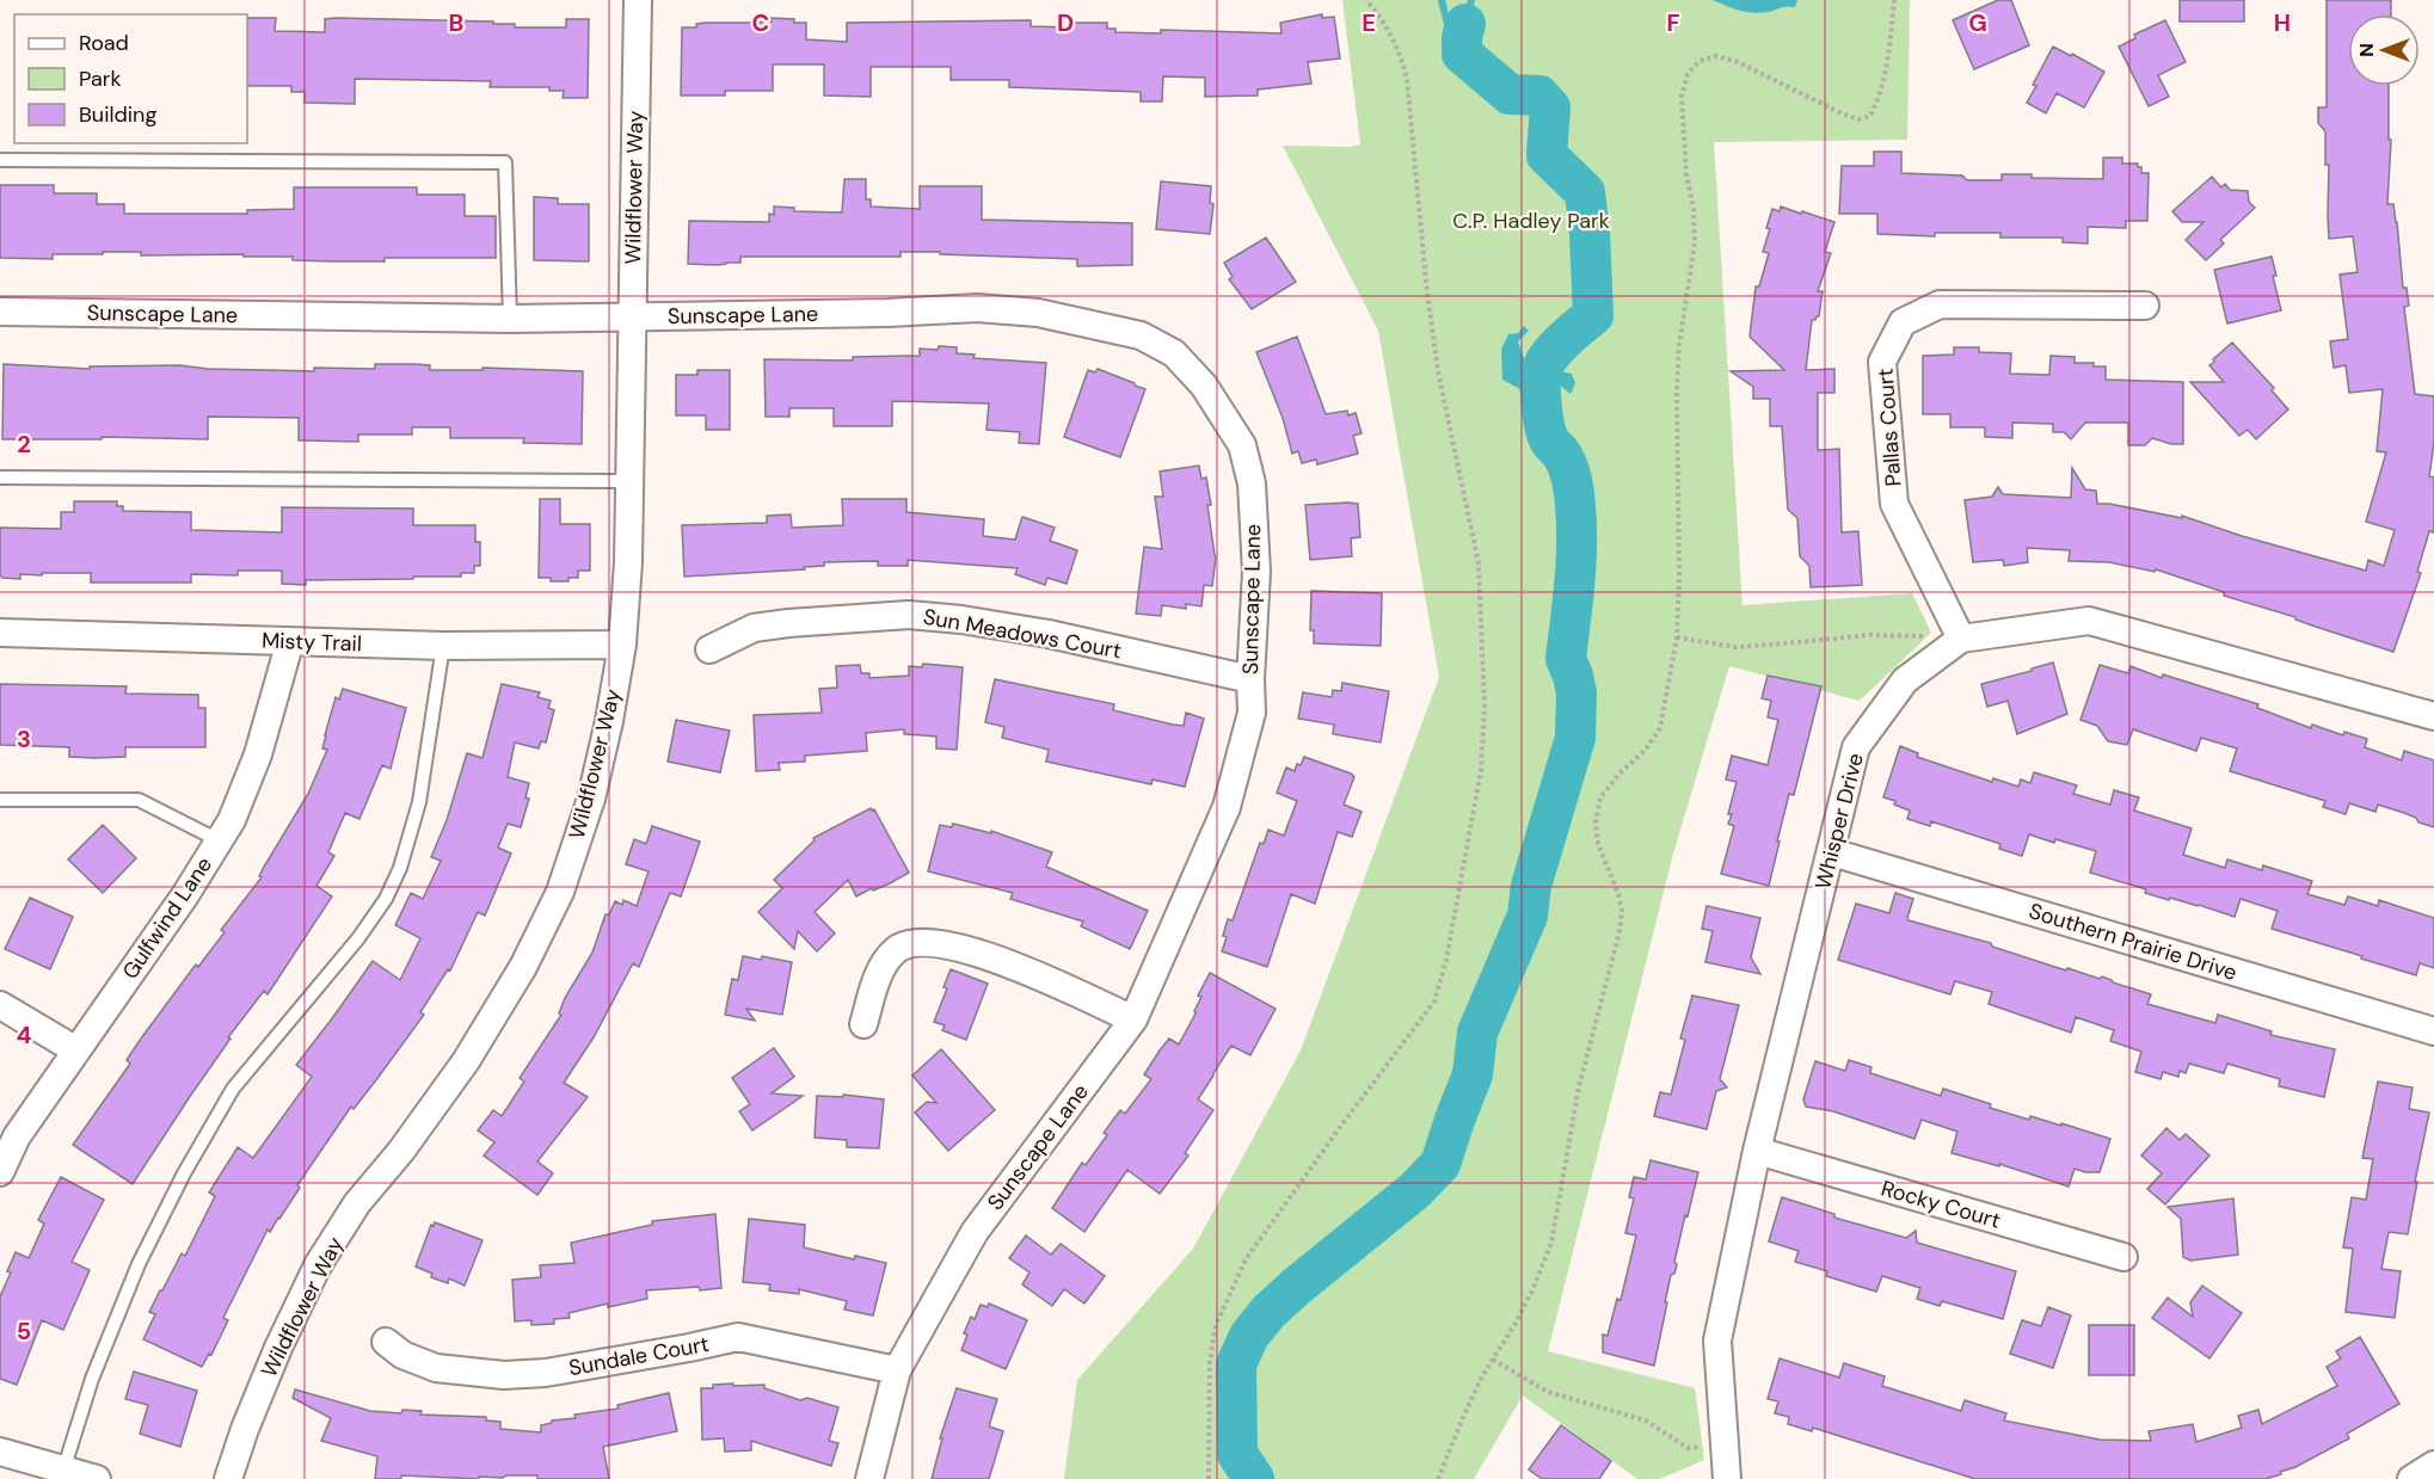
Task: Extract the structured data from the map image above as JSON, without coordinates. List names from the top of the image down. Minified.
{"streets":{"street":["Wildflower Way","Sunscape Lane","Pallas Court","Sun Meadows Court","Misty Trail","Whisper Drive","Gulfwind Lane","Southern Prairie Drive","Rocky Court","Sundale Court"]},"crossings":[["Wildflower Way","Sunscape Lane"],["Wildflower Way","Misty Trail"],["Sunscape Lane","Sun Meadows Court"],["Sunscape Lane","Sundale Court"],["Pallas Court","Whisper Drive"],["Misty Trail","Gulfwind Lane"],["Whisper Drive","Southern Prairie Drive"],["Whisper Drive","Rocky Court"]],"parks":["C.P. Hadley Park"],"legend":["Road","Park","Building"],"north":"left","grid":{"columns":["B","C","D","E","F","G","H"],"rows":["2","3","4","5"]}}
